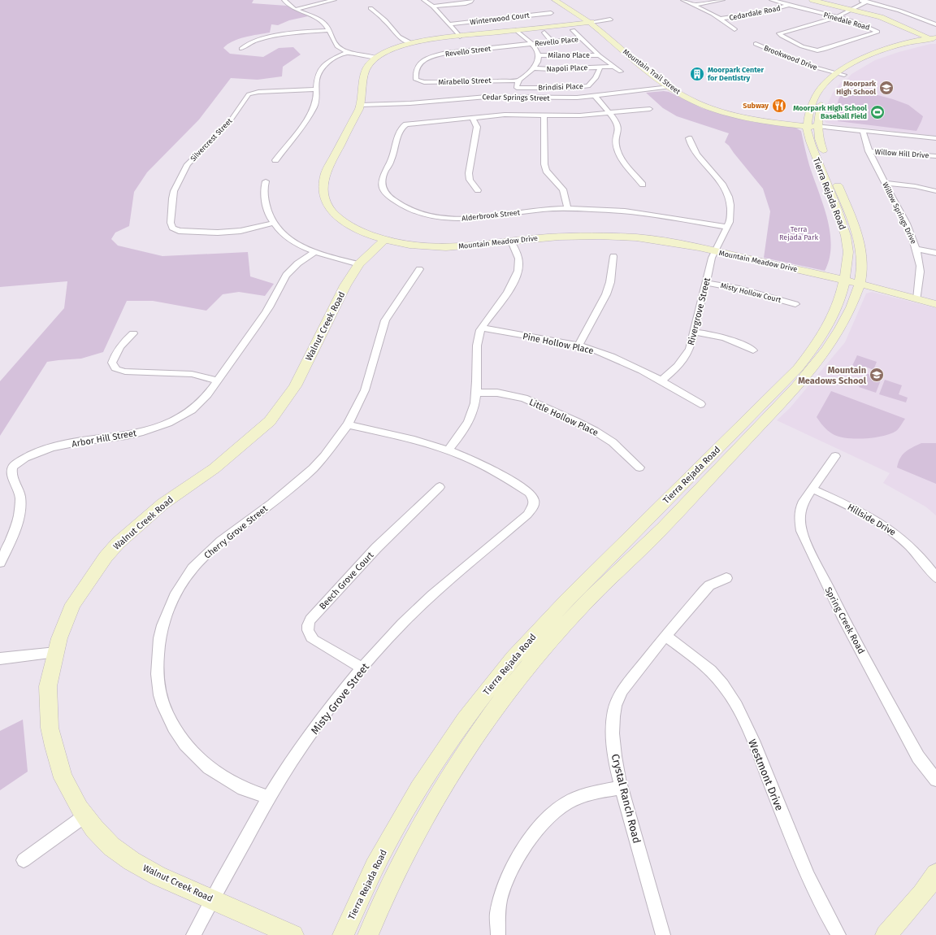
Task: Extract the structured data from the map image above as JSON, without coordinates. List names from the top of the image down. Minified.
{"streets":{"street":["Cedardale Road","Winterwood Court","Pinedale Road","Revello Place","Revello Street","Milano Place","Brookwood Drive","Napoli Place","Mountain Trail Street","Mirabello Street","Brindisi Place","Cedar Springs Street","Silvercrest Street","Willow Hill Drive","Tierra Rejada Road","Willow Springs Drive","Alderbrook Street","Mountain Meadow Drive","Misty Hollow Court","Rivergrove Street","Walnut Creek Road","Pine Hollow Place","Little Hollow Place","Arbor Hill Street","Hillside Drive","Cherry Grove Street","Beech Grove Court","Spring Creek Road","Misty Grove Street","Westmont Drive","Crystal Ranch Road"]},"crossings":[["Cedardale Road","Pinedale Road"],["Revello Place","Revello Street"],["Revello Street","Mirabello Street"],["Brookwood Drive","Tierra Rejada Road"],["Napoli Place","Brindisi Place"],["Mountain Trail Street","Cedar Springs Street"],["Mountain Trail Street","Tierra Rejada Road"],["Mountain Trail Street","Willow Springs Drive"],["Mountain Trail Street","Mountain Meadow Drive"],["Cedar Springs Street","Mountain Meadow Drive"],["Willow Hill Drive","Willow Springs Drive"],["Tierra Rejada Road","Mountain Meadow Drive"],["Willow Springs Drive","Mountain Meadow Drive"],["Alderbrook Street","Rivergrove Street"],["Mountain Meadow Drive","Rivergrove Street"],["Mountain Meadow Drive","Walnut Creek Road"],["Misty Hollow Court","Rivergrove Street"],["Rivergrove Street","Pine Hollow Place"],["Walnut Creek Road","Misty Grove Street"],["Hillside Drive","Spring Creek Road"],["Cherry Grove Street","Misty Grove Street"],["Beech Grove Court","Misty Grove Street"],["Westmont Drive","Crystal Ranch Road"]],"parks":["Terra Rejada Park"],"places":{"building":["Moorpark Center for Dentistry"],"school or university":["Moorpark High School","Mountain Meadows School"],"restaurant":["Subway"],"sports":["Moorpark High School Baseball Field"]}}
